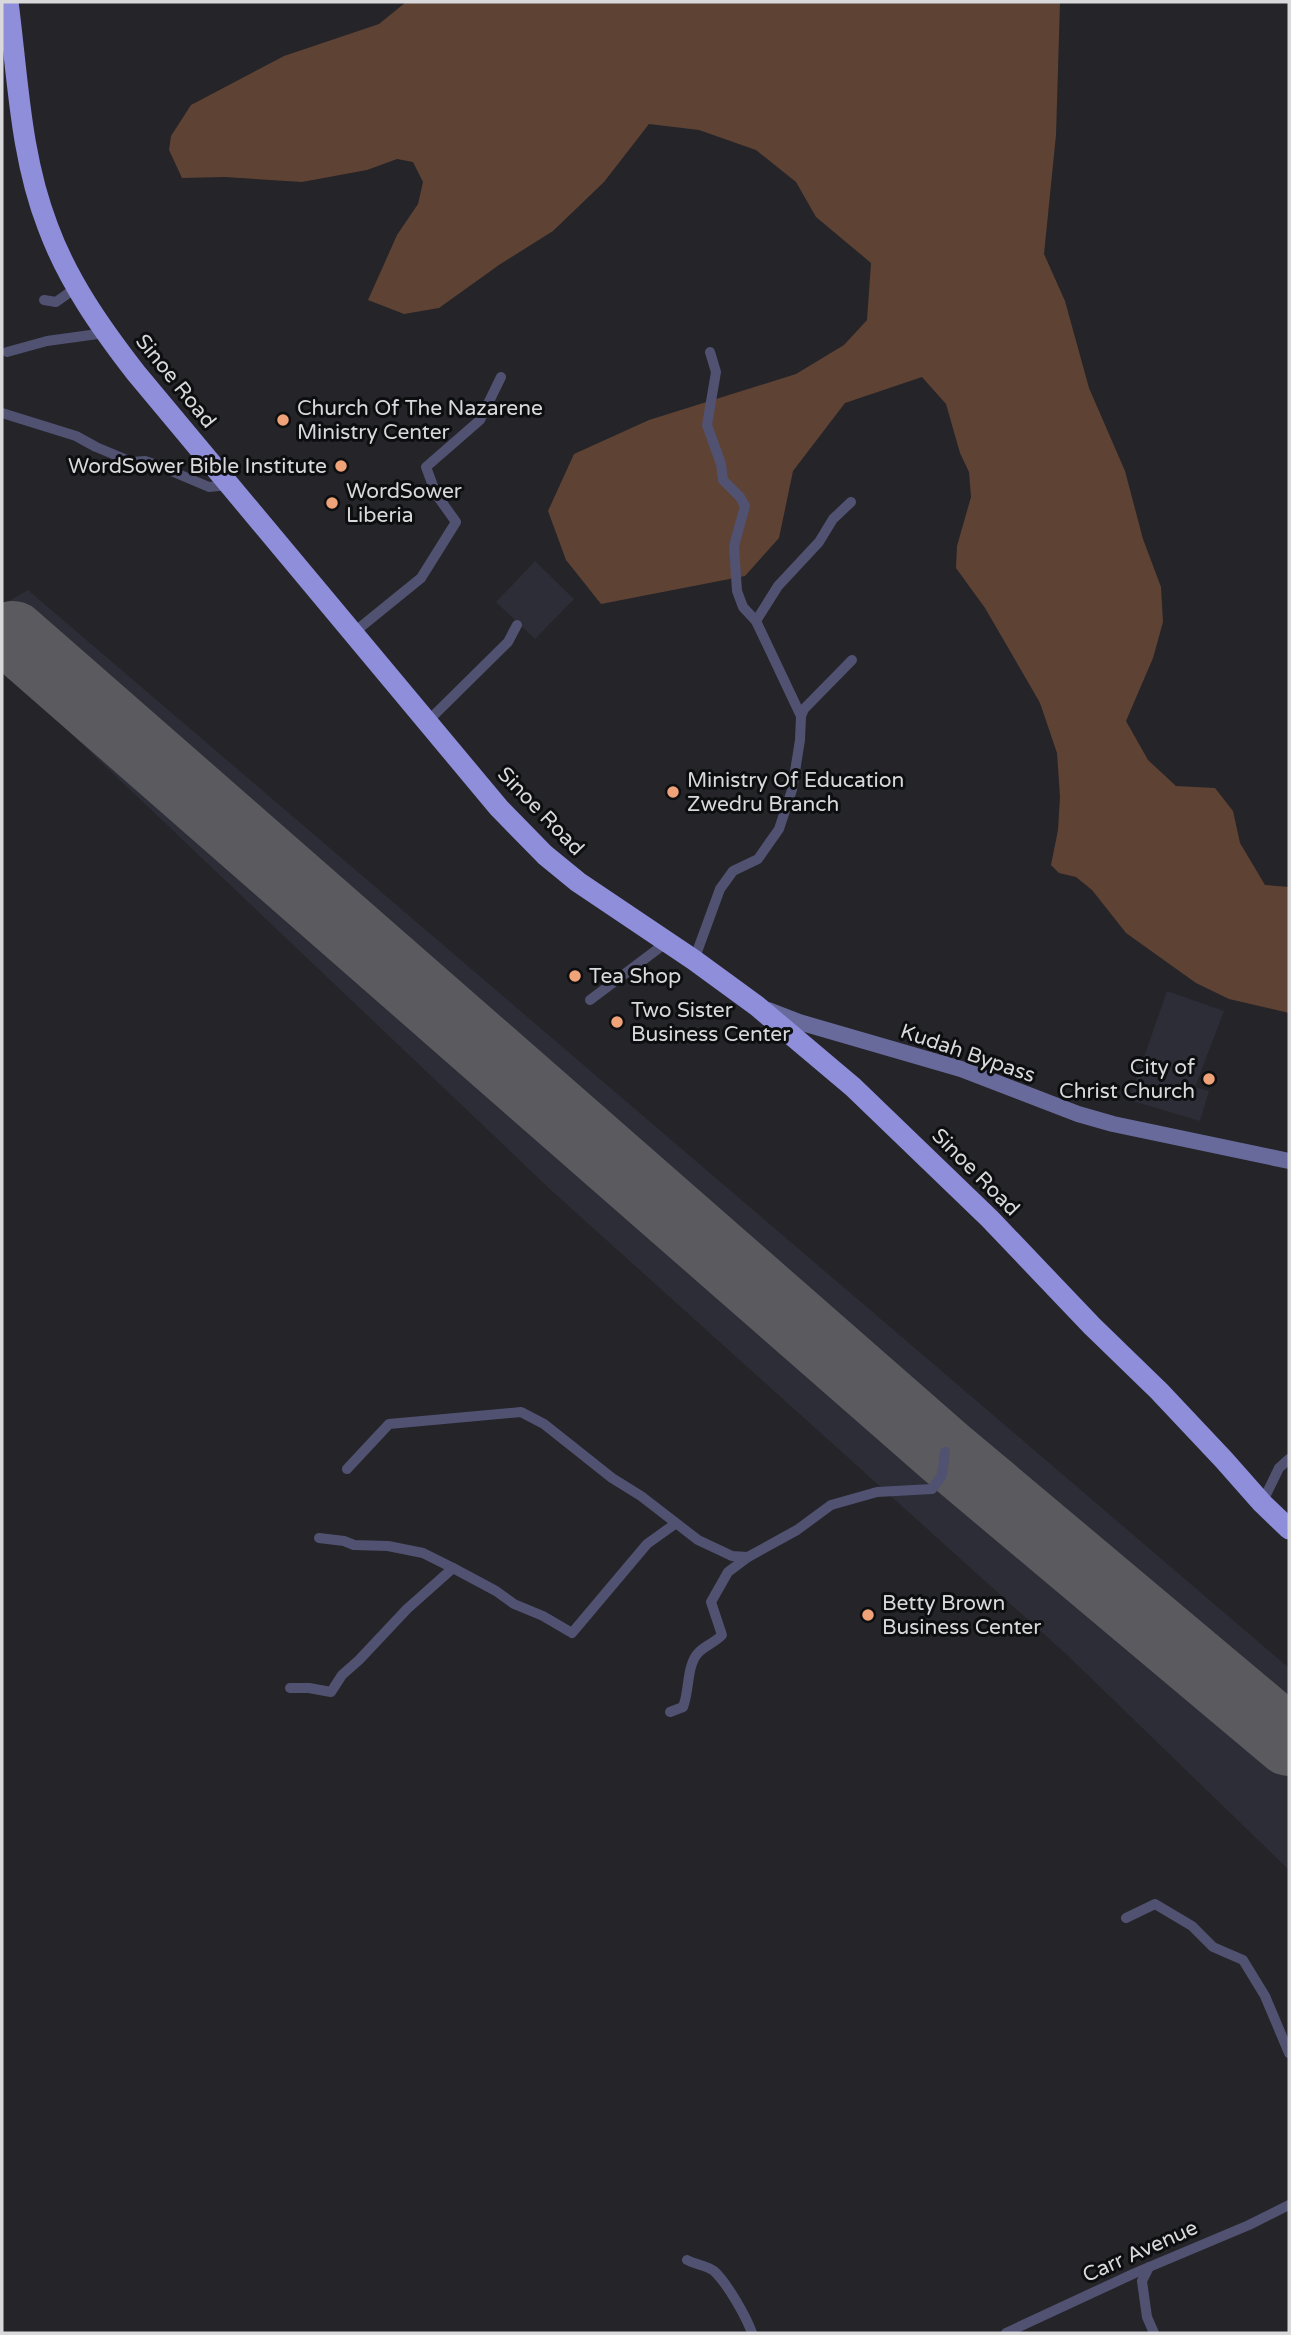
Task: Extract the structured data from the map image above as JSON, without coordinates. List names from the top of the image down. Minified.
{"streets":{"highway":["Sinoe Road"],"street":["Kudah Bypass","Carr Avenue"]},"crossings":[["Sinoe Road","Kudah Bypass"]],"places":["Church Of The Nazarene Ministry Center","WordSower Bible Institute","WordSower Liberia","Ministry Of Education Zwedru Branch","Tea Shop","Two Sister Business Center","City of Christ Church","Betty Brown Business Center"]}
